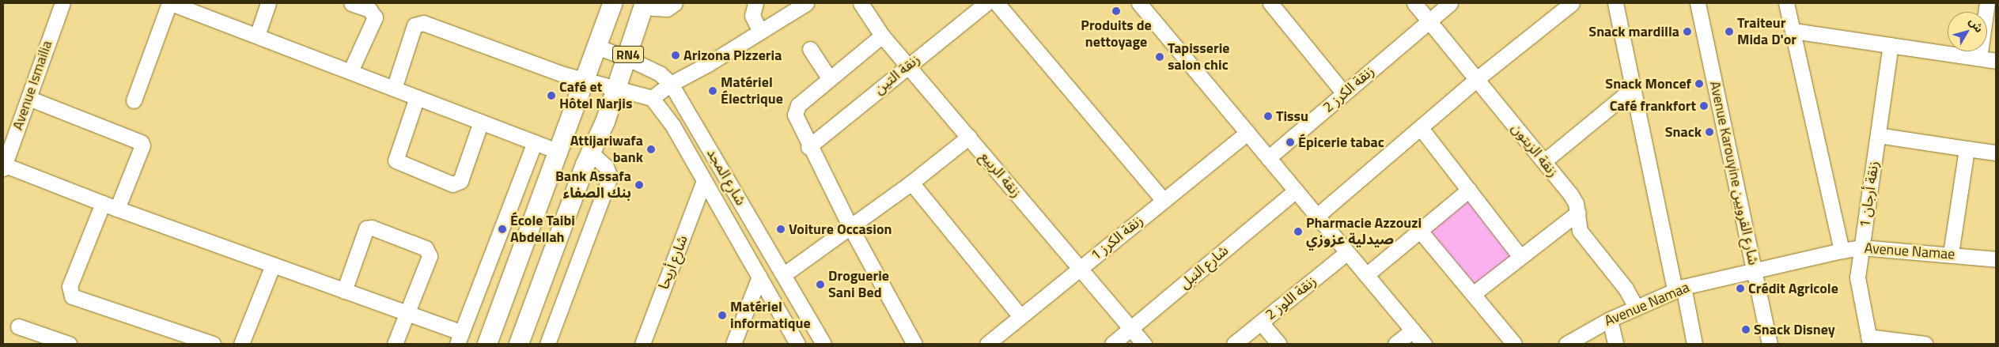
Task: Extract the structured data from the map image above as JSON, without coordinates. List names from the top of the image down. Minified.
{"streets":{"main road":["RN4"],"street":["زنقة التين","Avenue Ismailia","زنقة الكرز 2","زنقة الزيتون","Avenue Karouyine شارع القرويين","زنقة الربيع","شارع المجد","زنقة أرجان 1","زنقة الكرز 1","Avenue Namae","شارع أريحا","شارع النبل","زنقة اللوز 2","Avenue Namaa"]},"crossings":[["RN4","شارع المجد"],["زنقة التين","زنقة الربيع"],["زنقة الكرز 2","زنقة الزيتون"],["زنقة الزيتون","Avenue Namaa"],["Avenue Karouyine شارع القرويين","Avenue Namae"],["Avenue Karouyine شارع القرويين","Avenue Namaa"],["زنقة الربيع","زنقة الكرز 1"],["زنقة الربيع","شارع النبل"],["شارع المجد","شارع أريحا"],["زنقة أرجان 1","Avenue Namae"],["Avenue Namae","Avenue Namaa"]],"places":["Produits de nettoyage","Snack mardilla","Traiteur Mida D'or","Arizona Pizzeria","Tapisserie salon chic","Snack Moncef","Matériel Électrique","Café et Hôtel Narjis","Café frankfort","Tissu","Snack","Épicerie tabac","Attijariwafa bank","Bank Assafa بنك الصفاء","École Taibi Abdellah","Voiture Occasion","Pharmacie Azzouzi صيدلية عزوزي","Droguerie Sani Bed","Crédit Agricole","Matériel informatique","Snack Disney"],"north":"top right"}
